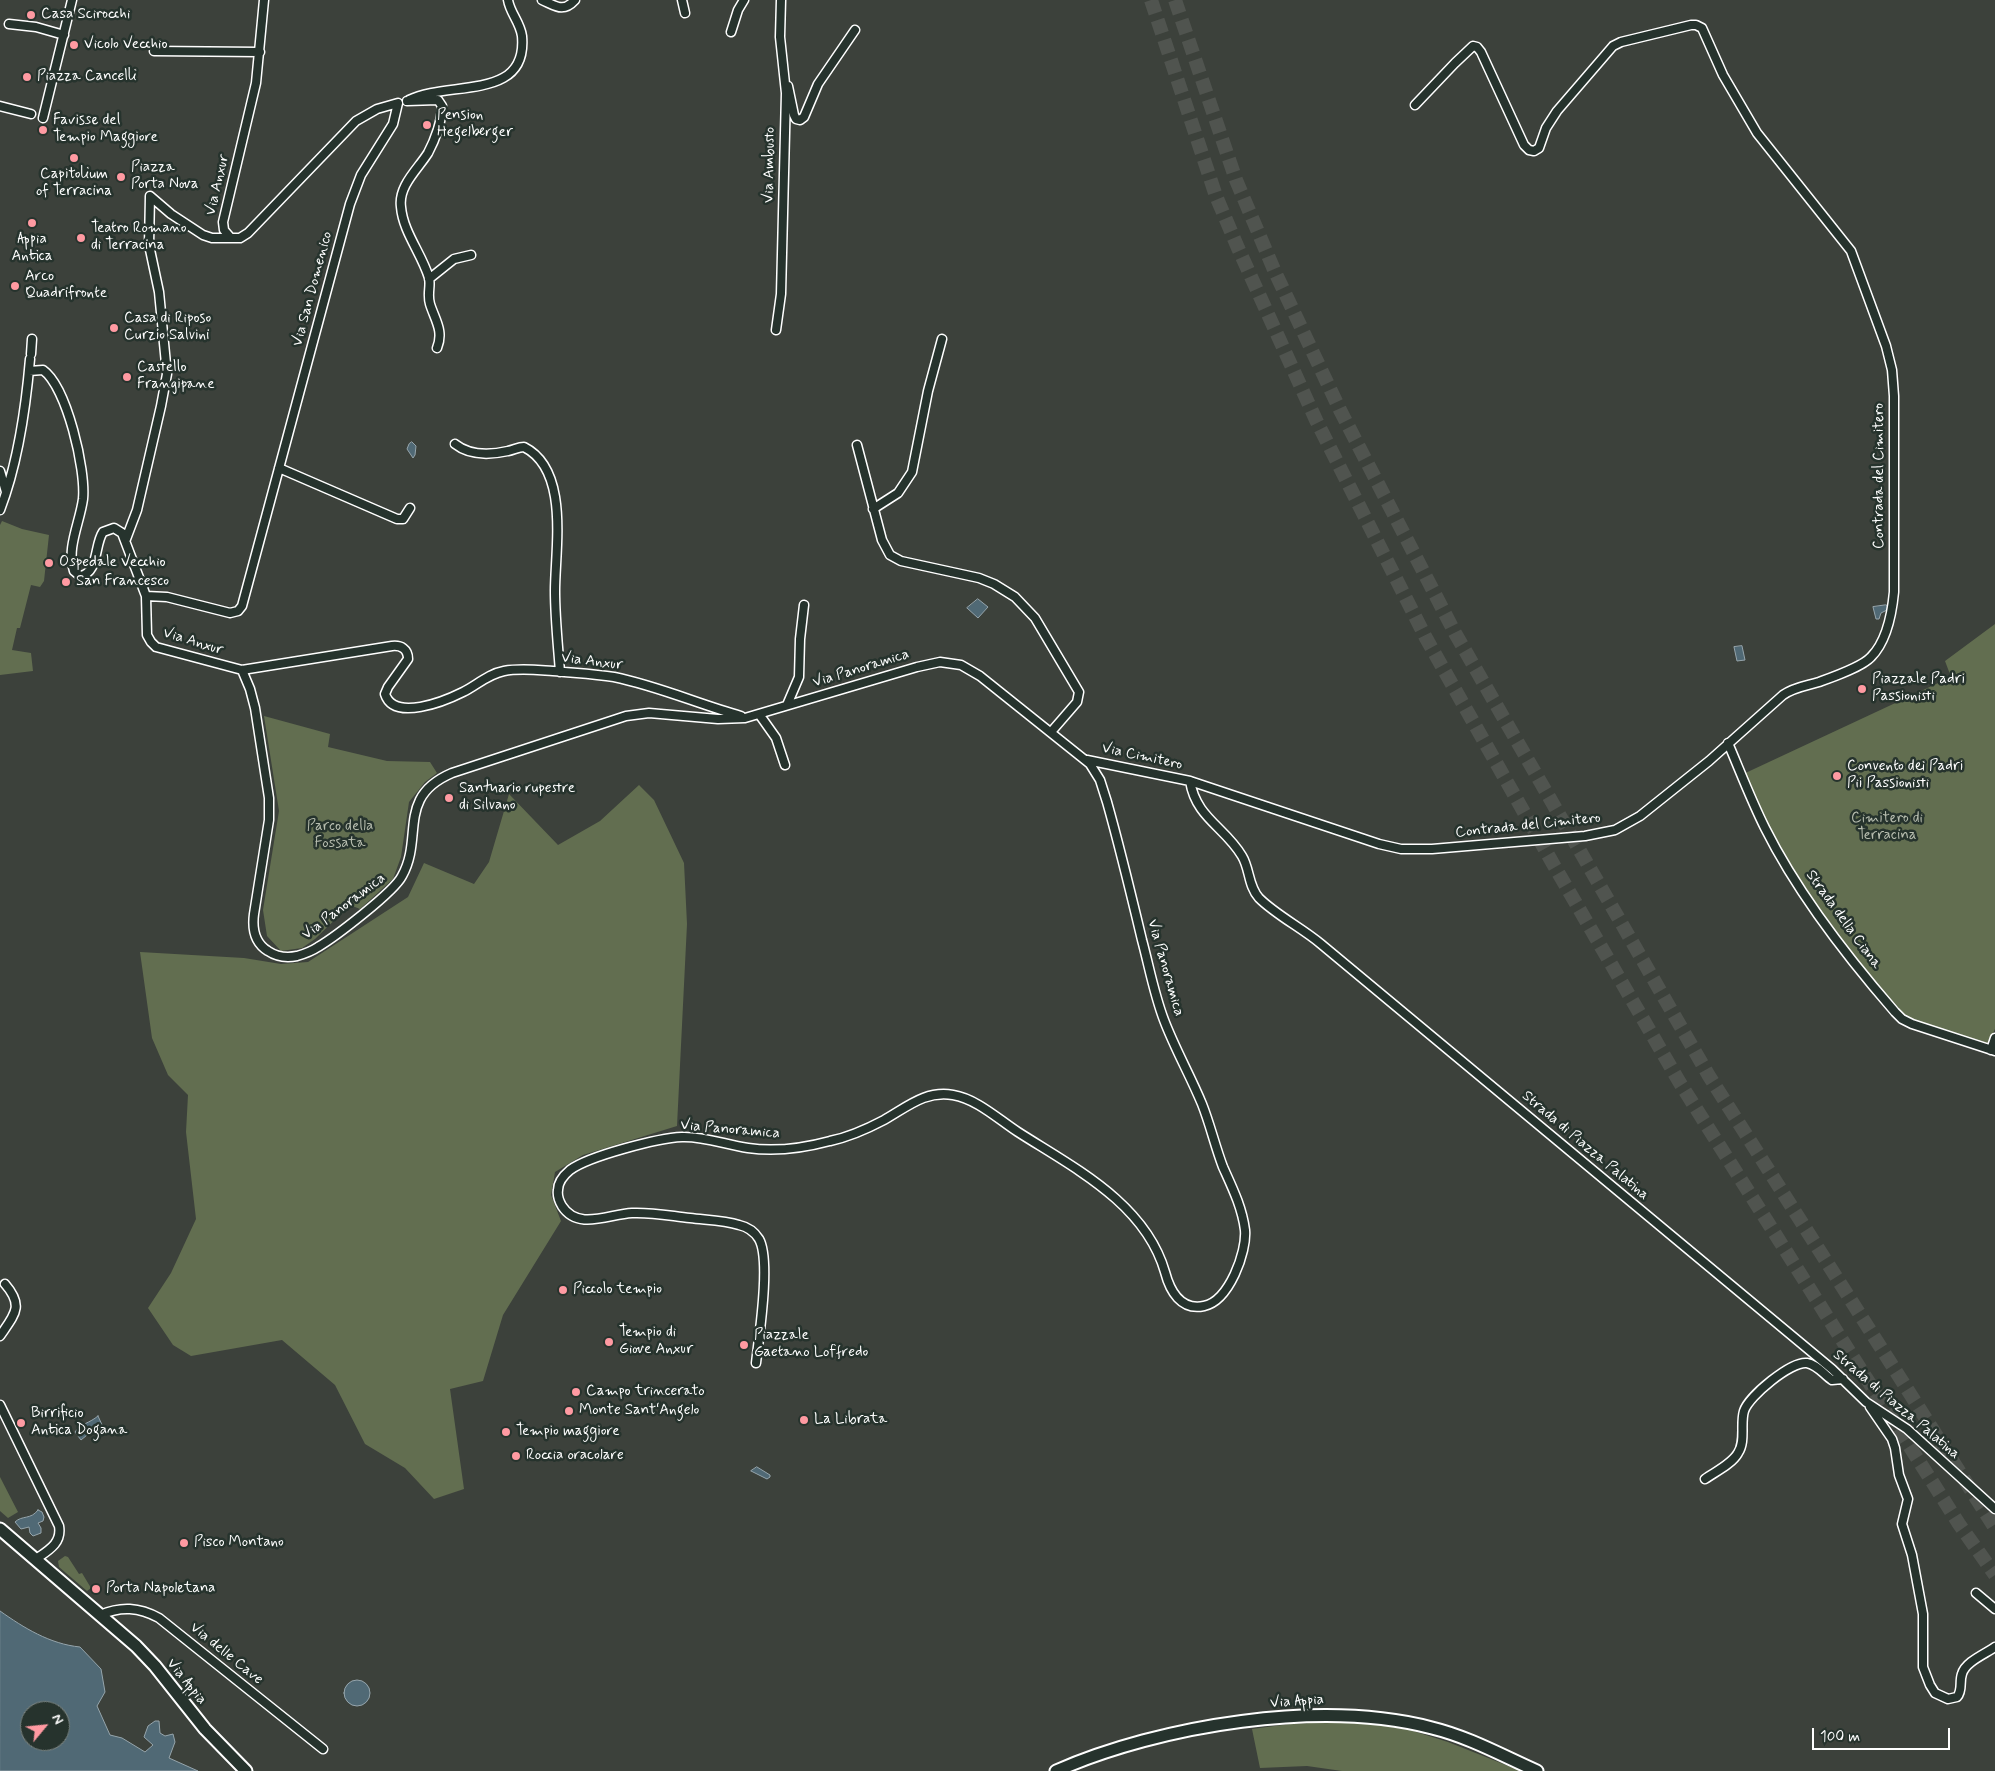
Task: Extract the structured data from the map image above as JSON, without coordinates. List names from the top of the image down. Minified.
{"streets":{"main road":["Via Appia"],"street":["Via Ambusto","Via Anxur","Via San Domenico","Contrada del Cimitero","Via Panoramica","Via Cimitero","Strada della Ciana","Strada di Piazza Palatina","Via delle Cave"]},"crossings":[["Via Anxur","Via San Domenico"],["Via Anxur","Via Panoramica"],["Contrada del Cimitero","Via Cimitero"],["Contrada del Cimitero","Strada della Ciana"],["Contrada del Cimitero","Strada di Piazza Palatina"],["Via Panoramica","Via Cimitero"],["Via Cimitero","Strada di Piazza Palatina"],["Via delle Cave","Via Appia"]],"parks":["Cimitero di Terracina","Parco della Fossata"],"places":["Casa Scirocchi","Vicolo Vecchio","Piazza Cancelli","Pension Hegelberger","Favisse del Tempio Maggiore","Capitolium of Terracina","Piazza Porta Nova","Appia Antica","Teatro Romano di Terracina","Arco Quadrifronte","Casa di Riposo Curzio Salvini","Castello Frangipane","Ospedale Vecchio","San Francesco","Piazzale Padri Passionisti","Convento dei Padri Pii Passionisti","Santuario rupestre di Silvano","Piccolo tempio","Tempio di Giove Anxur","Piazzale Gaetano Loffredo","Campo trincerato","Monte Sant‘Angelo","La Librata","Birrificio Antica Dogana","Tempio maggiore","Roccia oracolare","Pisco Montano","Porta Napoletana"],"scale_bar":"100 m","north":"top right"}
